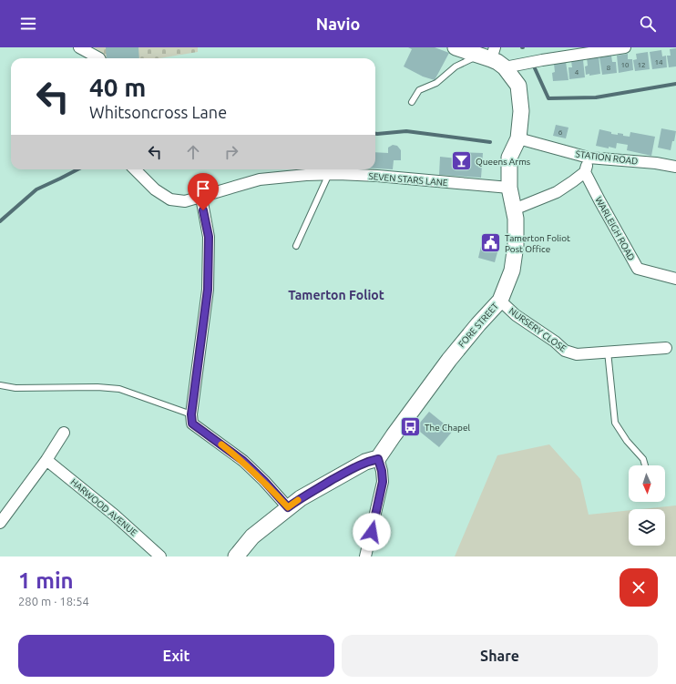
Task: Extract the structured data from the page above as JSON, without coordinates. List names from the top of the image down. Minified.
{"streets":{"street":["STATION ROAD","SEVEN STARS LANE","WARLEIGH ROAD","FORE STREET","NURSERY CLOSE","HARWOOD AVENUE"]},"crossings":[["STATION ROAD","FORE STREET"],["SEVEN STARS LANE","FORE STREET"],["FORE STREET","NURSERY CLOSE"]],"districts":["Tamerton Foliot"],"places":{"bar":["Queens Arms"],"public building":["Tamerton Foliot Post Office"],"bus stop":["The Chapel"]},"house_numbers":["14","10","12","8","4","6"],"north":"bottom","page":{"header":"Navio","turn":["40 m","Whitsoncross Lane"],"heading":["1 min","280 m · 18:54"],"buttons":["Exit","Share"]}}
